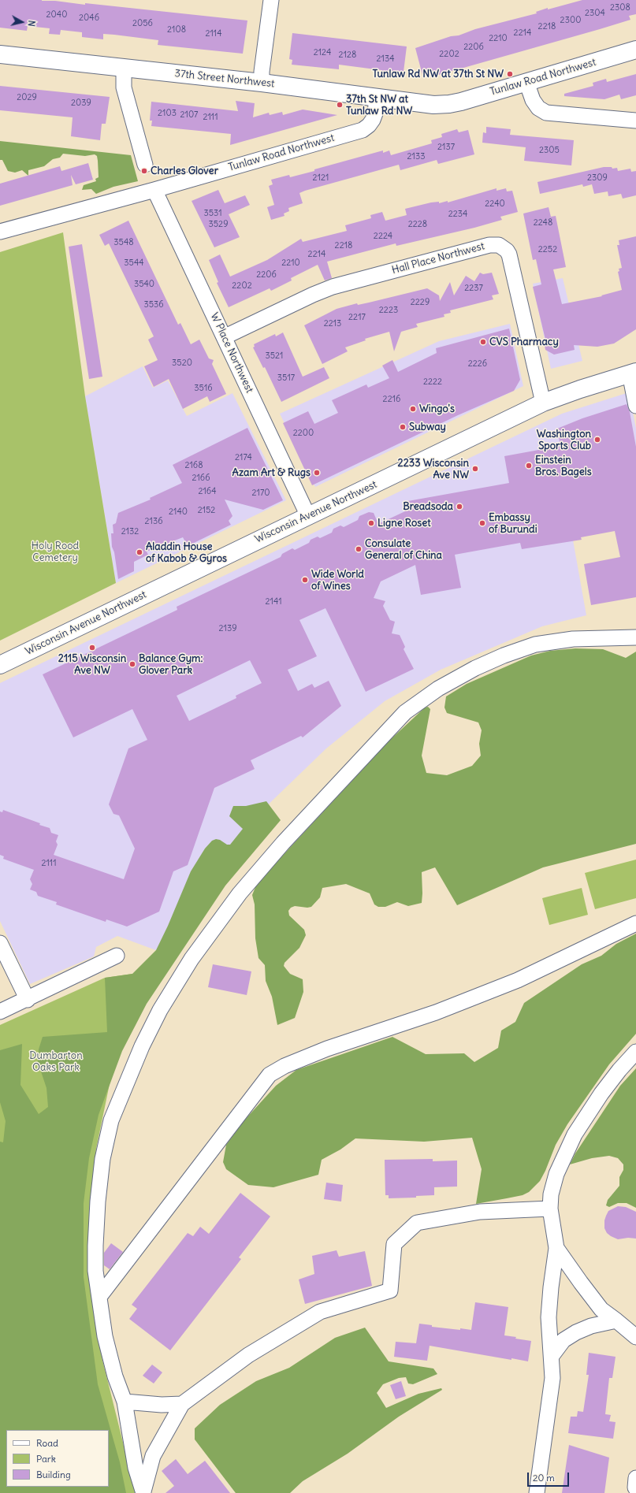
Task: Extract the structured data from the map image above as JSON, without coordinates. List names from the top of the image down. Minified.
{"streets":{"main road":["Tunlaw Road Northwest","37th Street Northwest","Wisconsin Avenue Northwest"],"street":["Hall Place Northwest","W Place Northwest"]},"crossings":[["Tunlaw Road Northwest","37th Street Northwest"],["Tunlaw Road Northwest","W Place Northwest"],["Hall Place Northwest","W Place Northwest"],["Hall Place Northwest","Wisconsin Avenue Northwest"],["W Place Northwest","Wisconsin Avenue Northwest"]],"parks":["Holy Rood Cemetery","Dumbarton Oaks Park"],"places":["Tunlaw Rd NW at 37th St NW","37th St NW at Tunlaw Rd NW","Charles Glover","CVS Pharmacy","Wingo's","Subway","Washington Sports Club","Einstein Bros. Bagels","2233 Wisconsin Ave NW","Azam Art & Rugs","Breadsoda","Ligne Roset","Embassy of Burundi","Consulate General of China","Aladdin House of Kabob & Gyros","Wide World of Wines","2115 Wisconsin Ave NW","Balance Gym: Glover Park"],"house_numbers":["2308","2304","2040","2046","2300","2056","2218","2108","2214","2114","2210","2206","2124","2202","2128","2134","2029","2039","2103","2107","2111","2137","2305","2133","2121","2309","2240","3531","2234","2248","3529","2228","2224","3548","2218","2252","2214","3544","2210","2206","3540","2202","2237","2229","3536","2223","2217","2213","3521","3520","2226","3517","2222","3516","2216","2200","2174","2168","2166","2164","2170","2152","2140","2136","2132","2141","2139","2111"],"legend":["Road","Park","Building"],"scale_bar":"20 m","north":"right"}
